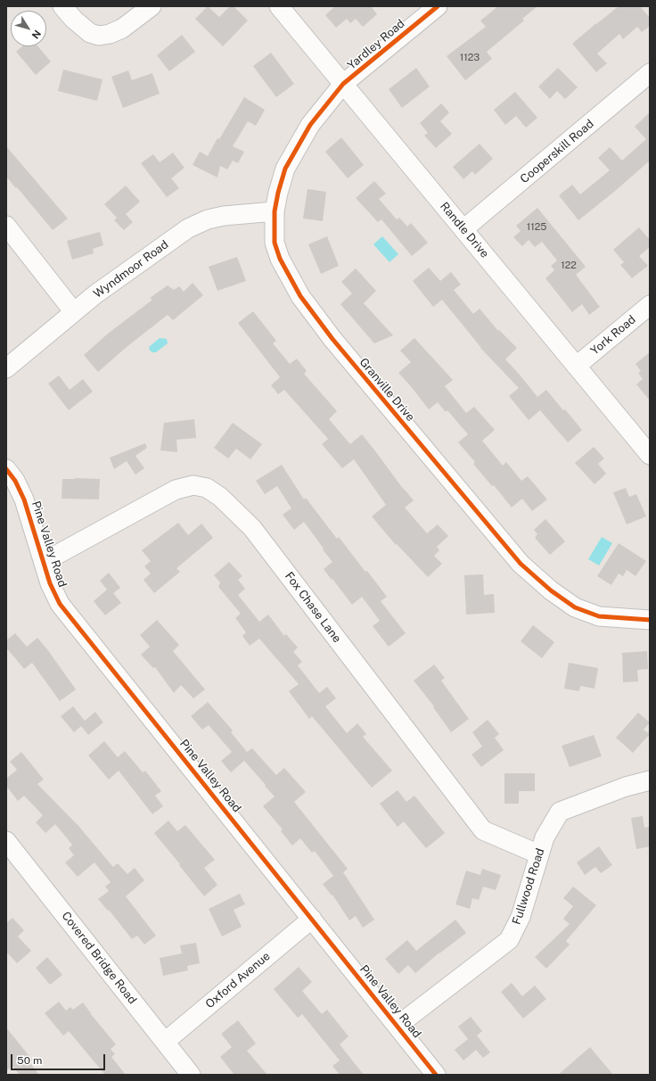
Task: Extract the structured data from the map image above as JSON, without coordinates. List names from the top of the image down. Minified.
{"streets":{"street":["Yardley Road","Cooperskill Road","Randle Drive","Wyndmoor Road","York Road","Granville Drive","Pine Valley Road","Fox Chase Lane","Fullwood Road","Covered Bridge Road","Oxford Avenue"]},"crossings":[["Yardley Road","Randle Drive"],["Yardley Road","Granville Drive"],["Cooperskill Road","Randle Drive"],["Randle Drive","York Road"],["Randle Drive","Granville Drive"],["Wyndmoor Road","Granville Drive"],["Pine Valley Road","Fox Chase Lane"],["Pine Valley Road","Fullwood Road"],["Pine Valley Road","Oxford Avenue"],["Fox Chase Lane","Fullwood Road"],["Covered Bridge Road","Oxford Avenue"]],"house_numbers":["1123","1125","122"],"scale_bar":"50 m","north":"bottom right"}
